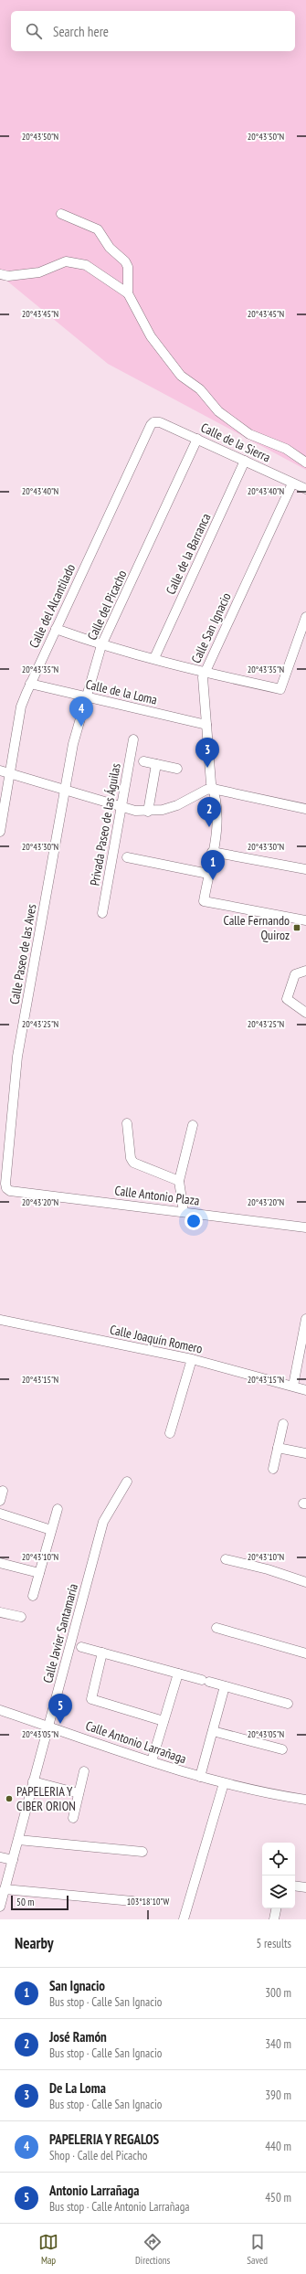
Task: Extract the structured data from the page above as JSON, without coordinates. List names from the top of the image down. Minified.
{"streets":{"street":["Calle de la Sierra","Calle de la Barranca","Calle del Picacho","Calle del Alcantilado","Calle San Ignacio","Calle de la Loma","Privada Paseo de las Águilas","Calle Paseo de las Aves","Calle Antonio Plaza","Calle Joaquín Romero","Calle Javier Santamaría","Calle Antonio Larrañaga"]},"crossings":[["Calle de la Sierra","Calle de la Barranca"],["Calle de la Sierra","Calle del Picacho"],["Calle de la Sierra","Calle del Alcantilado"],["Calle de la Sierra","Calle San Ignacio"],["Calle del Picacho","Calle de la Loma"],["Calle del Picacho","Calle Paseo de las Aves"],["Calle del Alcantilado","Calle de la Loma"],["Calle San Ignacio","Calle de la Loma"],["Calle Paseo de las Aves","Calle Antonio Plaza"],["Calle Javier Santamaría","Calle Antonio Larrañaga"]],"places":{"transit":["Calle Fernando Quiroz"],"other":["PAPELERIA Y CIBER ORION"]},"scale_bar":"50 m","page":{"search":"Search here","pins":["4","3","2","1","5"],"scale":"50 m","heading":["Nearby","5 results"],"list":[{"mark":"1","name":"San Ignacio","note":"Bus stop · Calle San Ignacio","value":"300 m"},{"mark":"2","name":"José Ramón","note":"Bus stop · Calle San Ignacio","value":"340 m"},{"mark":"3","name":"De La Loma","note":"Bus stop · Calle San Ignacio","value":"390 m"},{"mark":"4","name":"PAPELERIA Y REGALOS","note":"Shop · Calle del Picacho","value":"440 m"},{"mark":"5","name":"Antonio Larrañaga","note":"Bus stop · Calle Antonio Larrañaga","value":"450 m"}],"nav":["Map","Directions","Saved"]},"coordinates":["20°43'50\"N","20°43'45\"N","20°43'40\"N","20°43'35\"N","20°43'30\"N","20°43'25\"N","20°43'20\"N","20°43'15\"N","20°43'10\"N","20°43'05\"N","103°18'10\"W"]}
